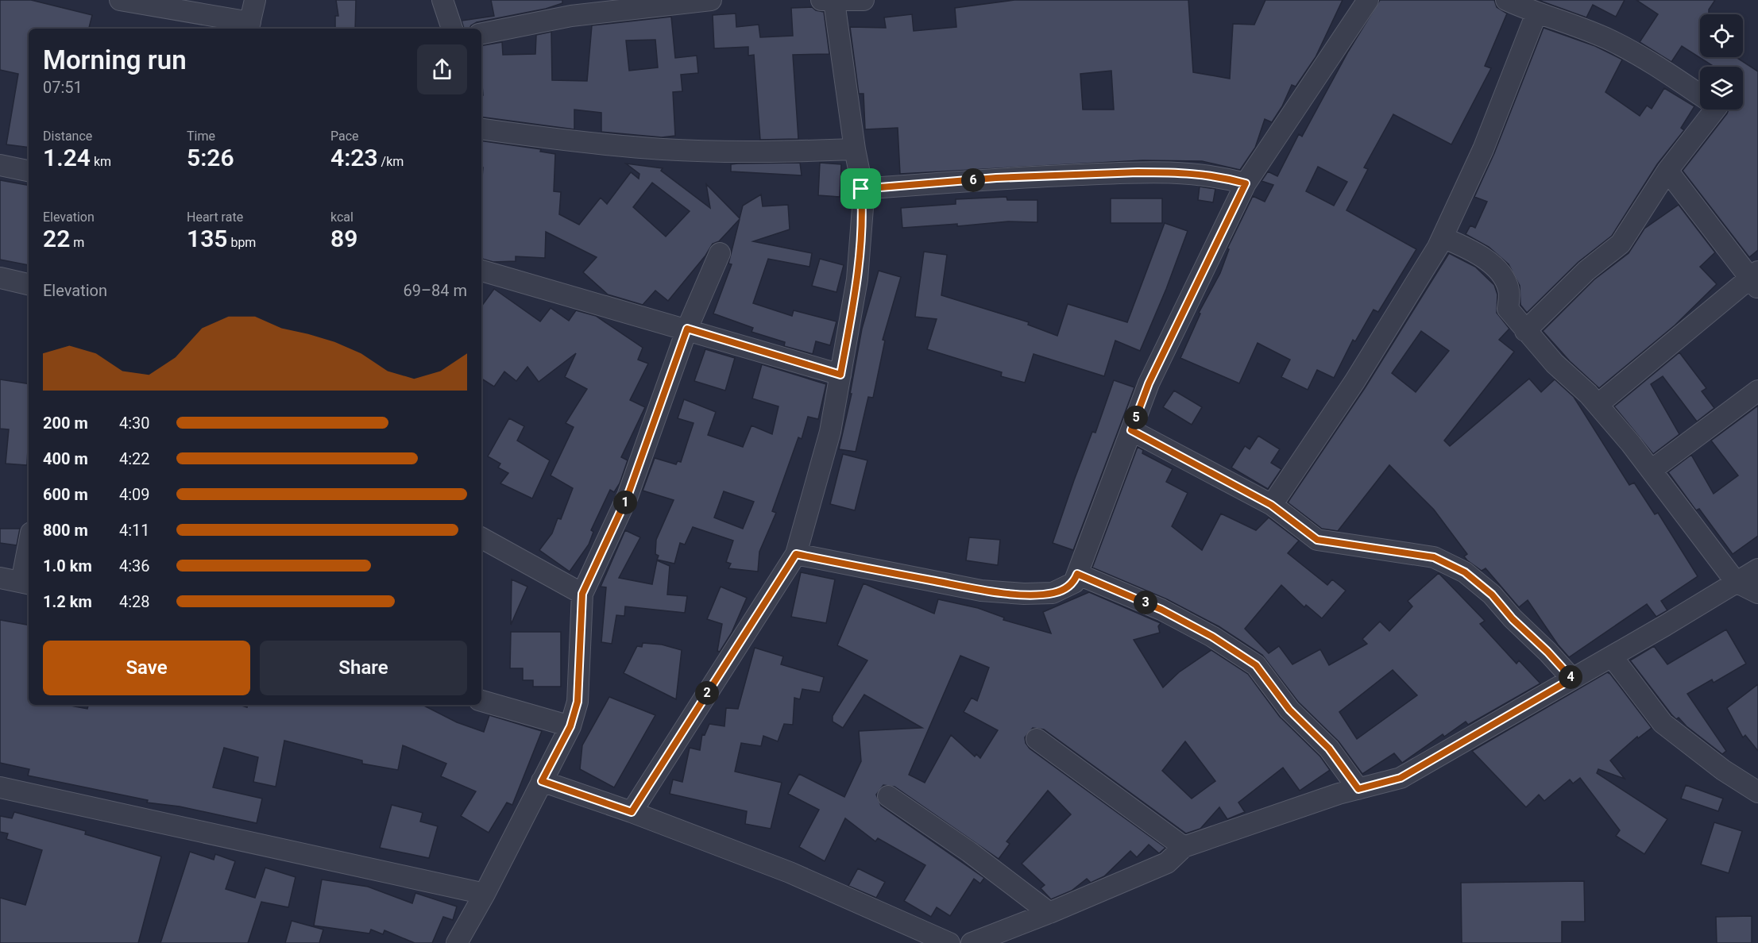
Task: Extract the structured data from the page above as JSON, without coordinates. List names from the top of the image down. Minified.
{"page":{"heading":["Morning run","07:51"],"stats":[["Distance","1.24 km"],["Time","5:26"],["Pace","4:23 /km"],["Elevation","22 m"],["Heart rate","135 bpm"],["kcal","89"]],"pins":["6","5","1","3","4","2"],"chart":["Elevation","69–84 m"],"list":[{"name":"200 m","note":"4:30"},{"name":"400 m","note":"4:22"},{"name":"600 m","note":"4:09"},{"name":"800 m","note":"4:11"},{"name":"1.0 km","note":"4:36"},{"name":"1.2 km","note":"4:28"}],"buttons":["Save","Share"]}}
